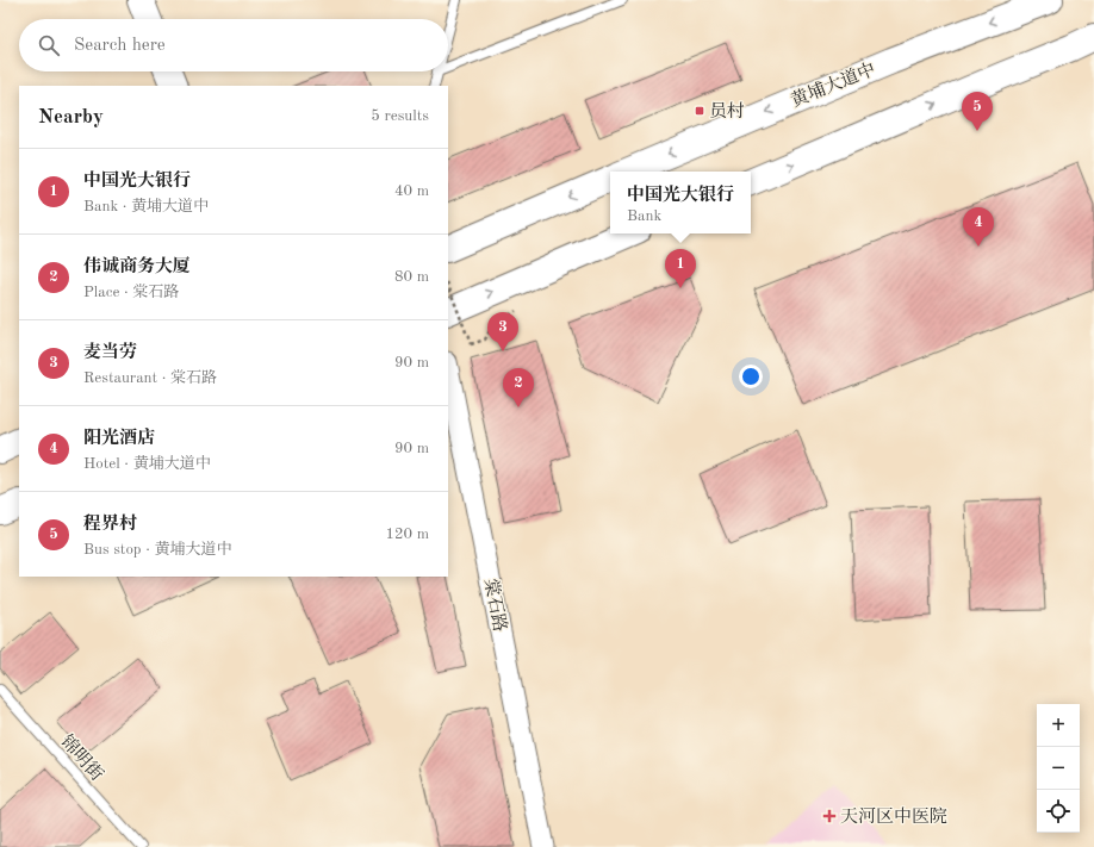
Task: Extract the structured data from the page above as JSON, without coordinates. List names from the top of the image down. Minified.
{"streets":{"main road":["黄埔大道中"],"street":["棠石路"],"lane":["锦明街"]},"places":{"transit":["员村"],"health":["天河区中医院"]},"page":{"search":"Search here","heading":["Nearby","5 results"],"pins":["5","4","1","3","2"],"list":[{"mark":"1","name":"中国光大银行","note":"Bank · 黄埔大道中","value":"40 m"},{"mark":"2","name":"伟诚商务大厦","note":"Place · 棠石路","value":"80 m"},{"mark":"3","name":"麦当劳","note":"Restaurant · 棠石路","value":"90 m"},{"mark":"4","name":"阳光酒店","note":"Hotel · 黄埔大道中","value":"90 m"},{"mark":"5","name":"程界村","note":"Bus stop · 黄埔大道中","value":"120 m"}],"popup":["中国光大银行","Bank"],"map_buttons":["+","−"]}}
